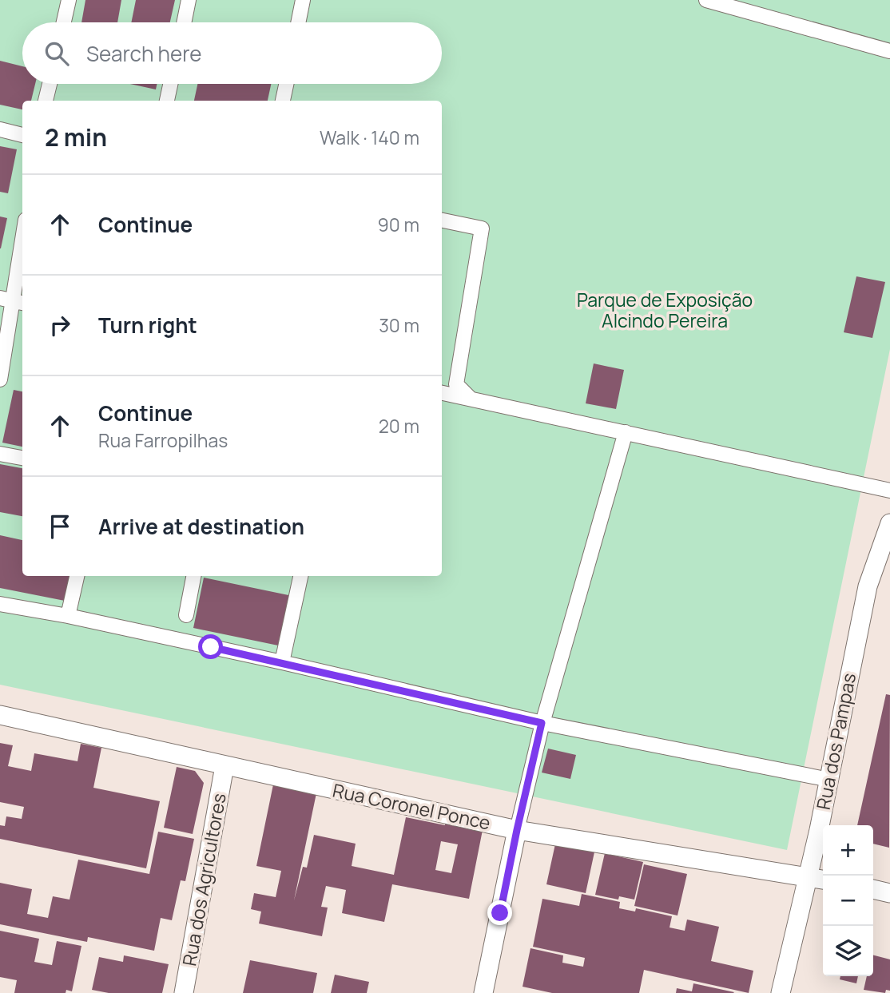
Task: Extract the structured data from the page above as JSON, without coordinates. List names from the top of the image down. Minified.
{"streets":{"street":["Rua dos Pampas","Rua Coronel Ponce","Rua dos Agricultores"]},"crossings":[["Rua dos Pampas","Rua Coronel Ponce"],["Rua Coronel Ponce","Rua dos Agricultores"]],"parks":["Parque de Exposição Alcindo Pereira"],"page":{"search":"Search here","heading":["2 min","Walk · 140 m"],"list":[["Continue","90 m"],["Turn right","30 m"],["Continue","Rua Farropilhas","20 m"],"Arrive at destination"],"map_buttons":["+","−"]}}
